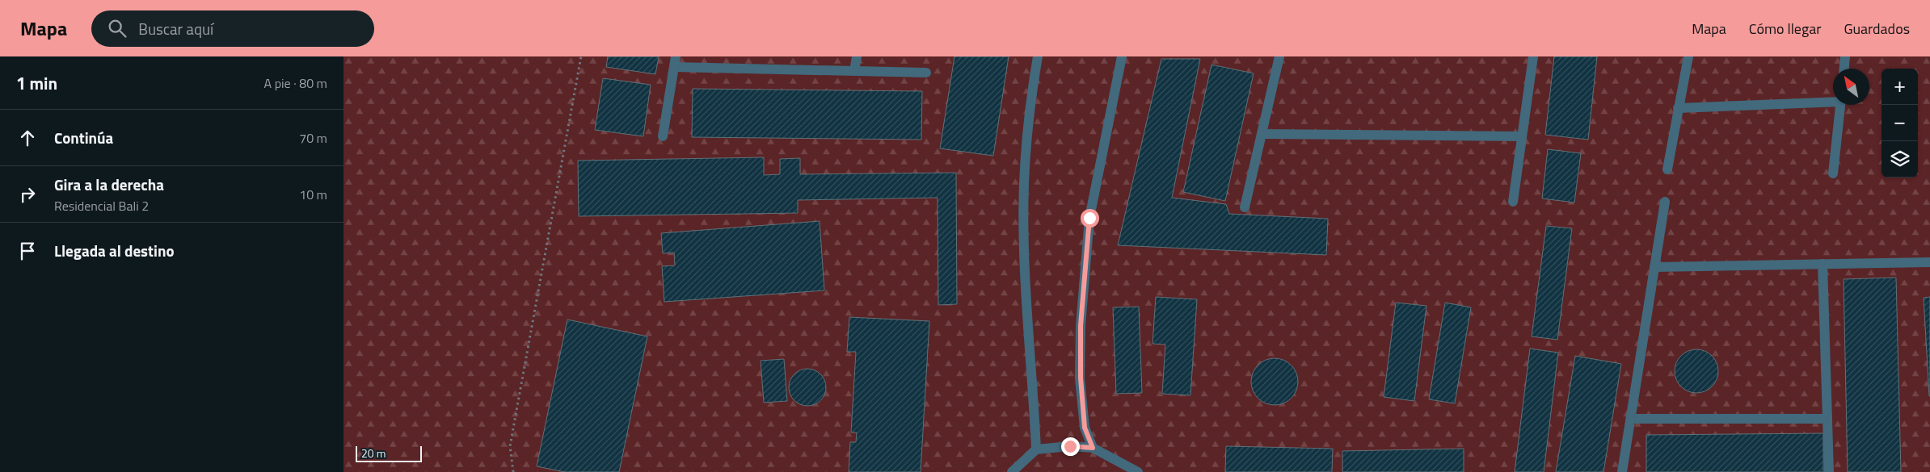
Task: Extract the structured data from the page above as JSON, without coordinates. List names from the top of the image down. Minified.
{"scale_bar":"20 m","north":"top left","page":{"header":"Mapa","search":"Buscar aquí","nav":["Mapa","Cómo llegar","Guardados"],"heading":["1 min","A pie · 80 m"],"map_buttons":["+","−"],"list":[["Continúa","70 m"],["Gira a la derecha","Residencial Bali 2","10 m"],"Llegada al destino"],"scale":"20 m"}}
